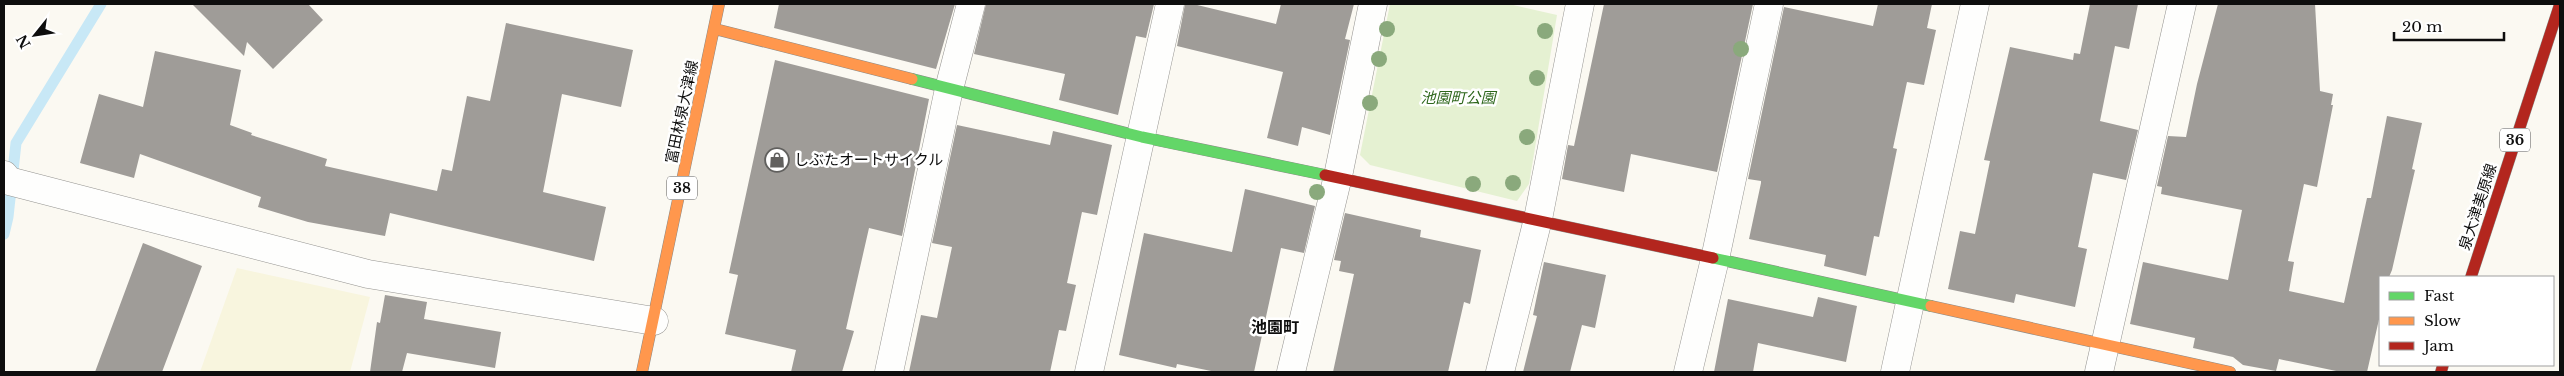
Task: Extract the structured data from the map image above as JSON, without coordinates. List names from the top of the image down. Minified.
{"streets":{"street":["富田林泉大津線","36","38","泉大津美原線"]},"districts":["池園町"],"parks":["池園町公園"],"places":{"shop":["しぶたオートサイクル"]},"legend":["Fast","Slow","Jam"],"scale_bar":"20 m","north":"bottom left"}
